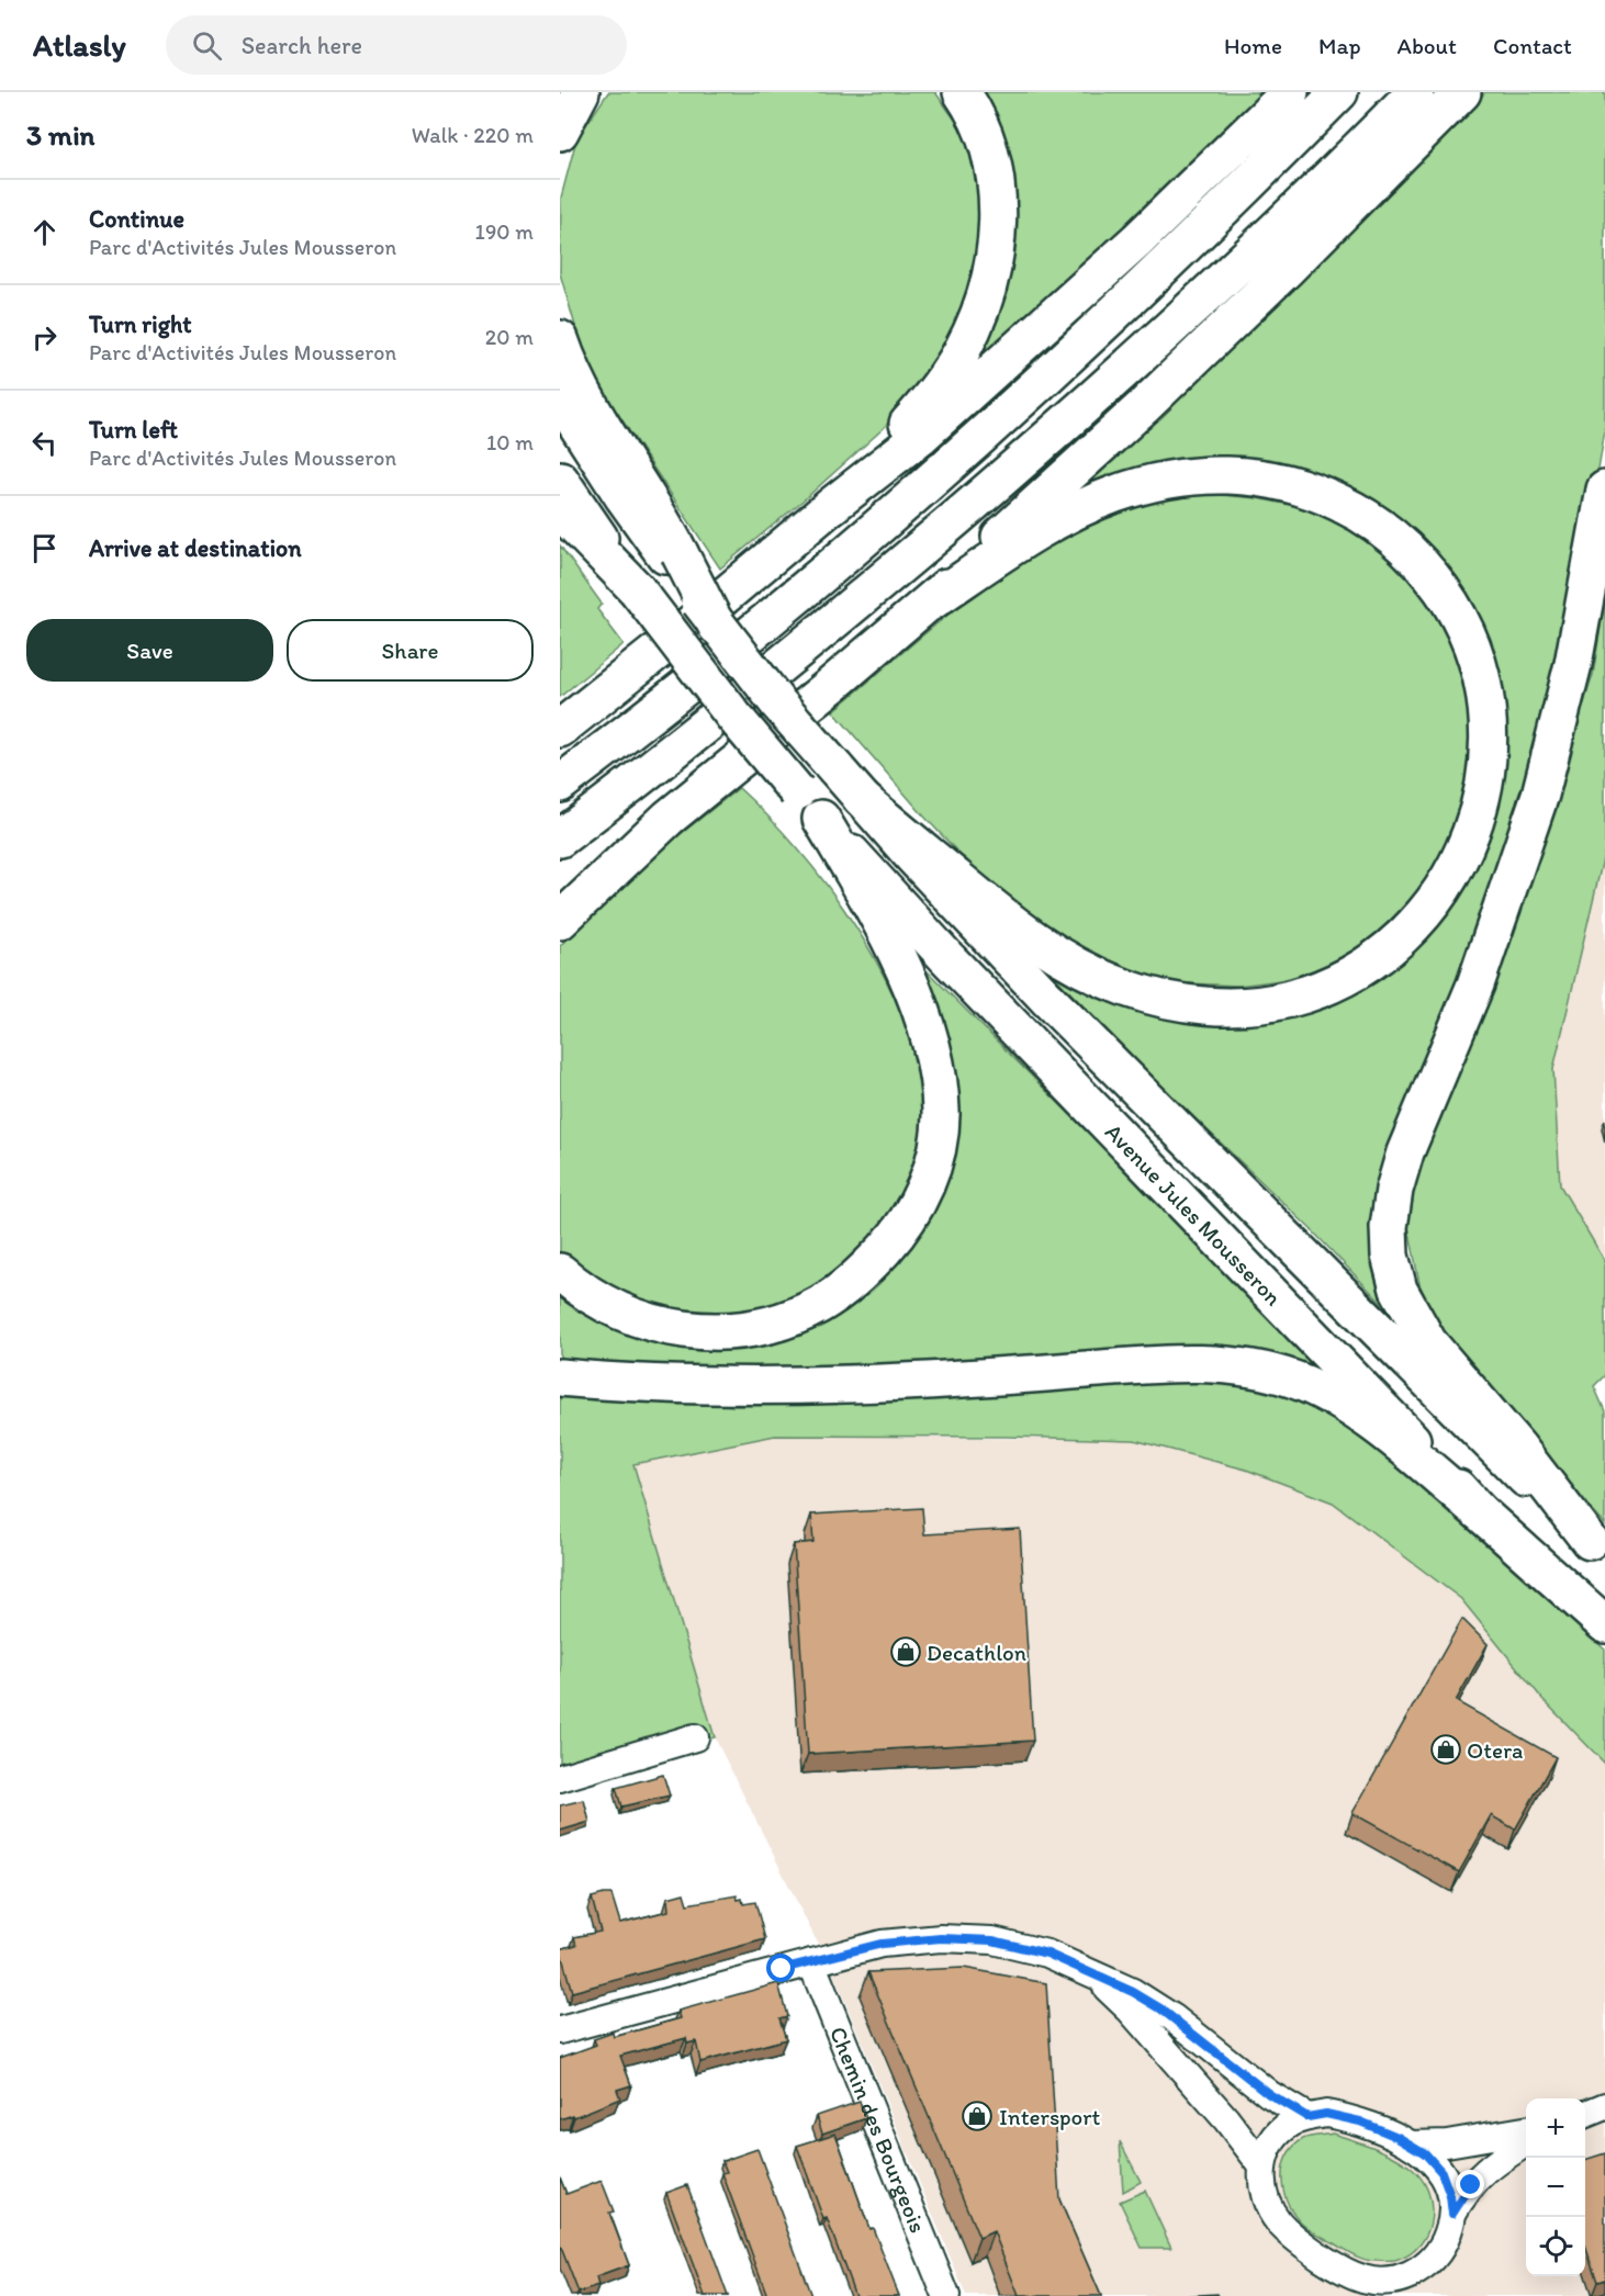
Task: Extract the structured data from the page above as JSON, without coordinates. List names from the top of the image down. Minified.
{"streets":{"main road":["Avenue Jules Mousseron"],"street":["Chemin des Bourgeois"]},"places":{"shop":["Decathlon","Otera","Intersport"]},"page":{"header":"Atlasly","search":"Search here","nav":["Home","Map","About","Contact"],"heading":["3 min","Walk · 220 m"],"list":[["Continue","Parc d'Activités Jules Mousseron","190 m"],["Turn right","Parc d'Activités Jules Mousseron","20 m"],["Turn left","Parc d'Activités Jules Mousseron","10 m"],"Arrive at destination"],"buttons":["Save","Share"],"map_buttons":["+","−"]}}
